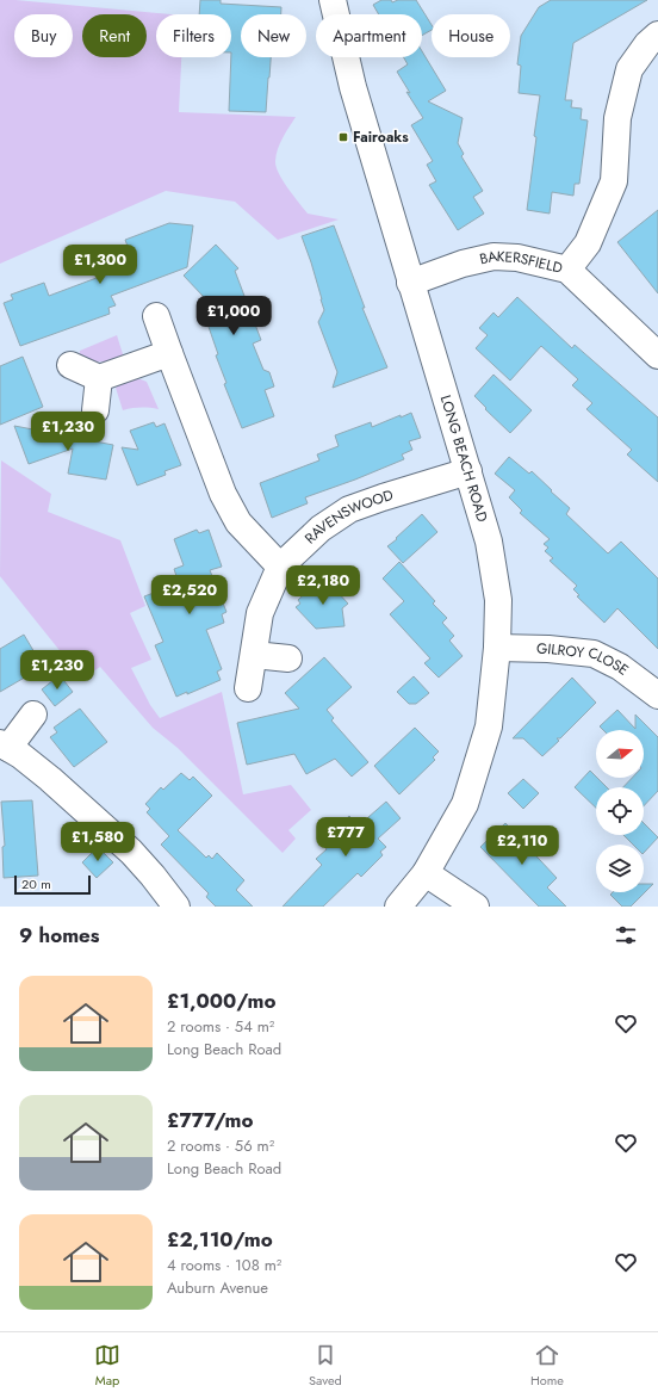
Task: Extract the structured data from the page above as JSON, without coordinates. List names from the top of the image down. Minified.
{"streets":{"street":["BAKERSFIELD","LONG BEACH ROAD","RAVENSWOOD","GILROY CLOSE"]},"crossings":[["BAKERSFIELD","LONG BEACH ROAD"],["LONG BEACH ROAD","RAVENSWOOD"],["LONG BEACH ROAD","GILROY CLOSE"]],"places":{"transit":["Fairoaks"]},"scale_bar":"20 m","north":"right","page":{"chip":["Buy","Rent","Filters","New","Apartment","House"],"price":["£1,300","£1,000","£1,230","£2,180","£2,520","£1,230","£777","£1,580","£2,110"],"scale":"20 m","heading":"9 homes","list":[{"name":"£1,000/mo","note":"2 rooms · 54 m² · Long Beach Road"},{"name":"£777/mo","note":"2 rooms · 56 m² · Long Beach Road"},{"name":"£2,110/mo","note":"4 rooms · 108 m² · Auburn Avenue"}],"tabs":["Map","Saved","Home"]}}
